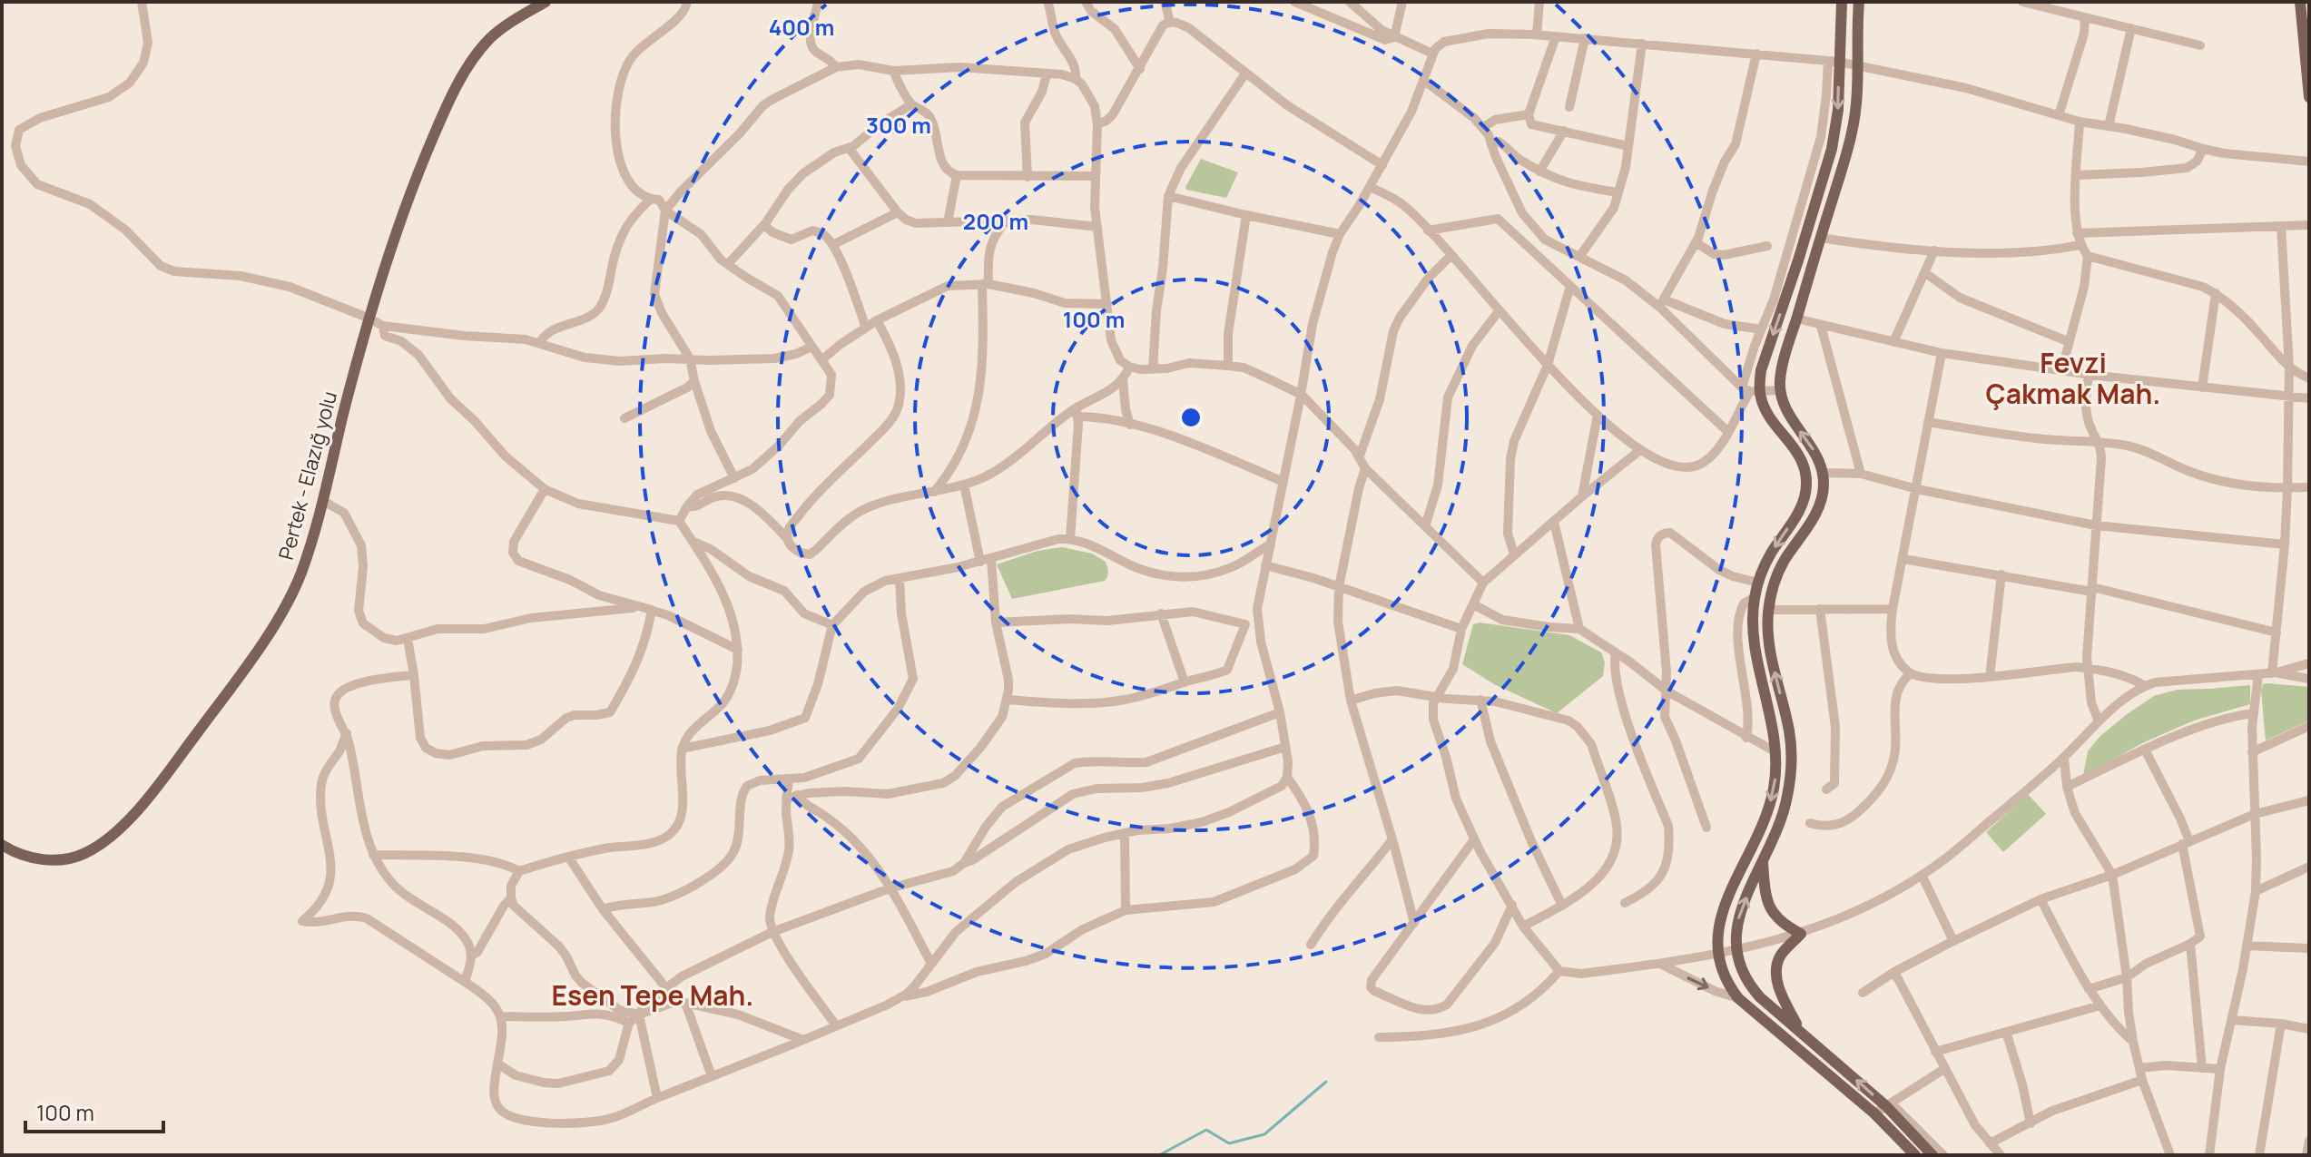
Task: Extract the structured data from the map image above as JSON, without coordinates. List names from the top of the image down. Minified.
{"streets":{"main road":["Pertek - Elazığ yolu"]},"districts":["Fevzi Çakmak Mah.","Esen Tepe Mah."],"scale_bar":"100 m","rings":["400 m","300 m","200 m","100 m"]}
